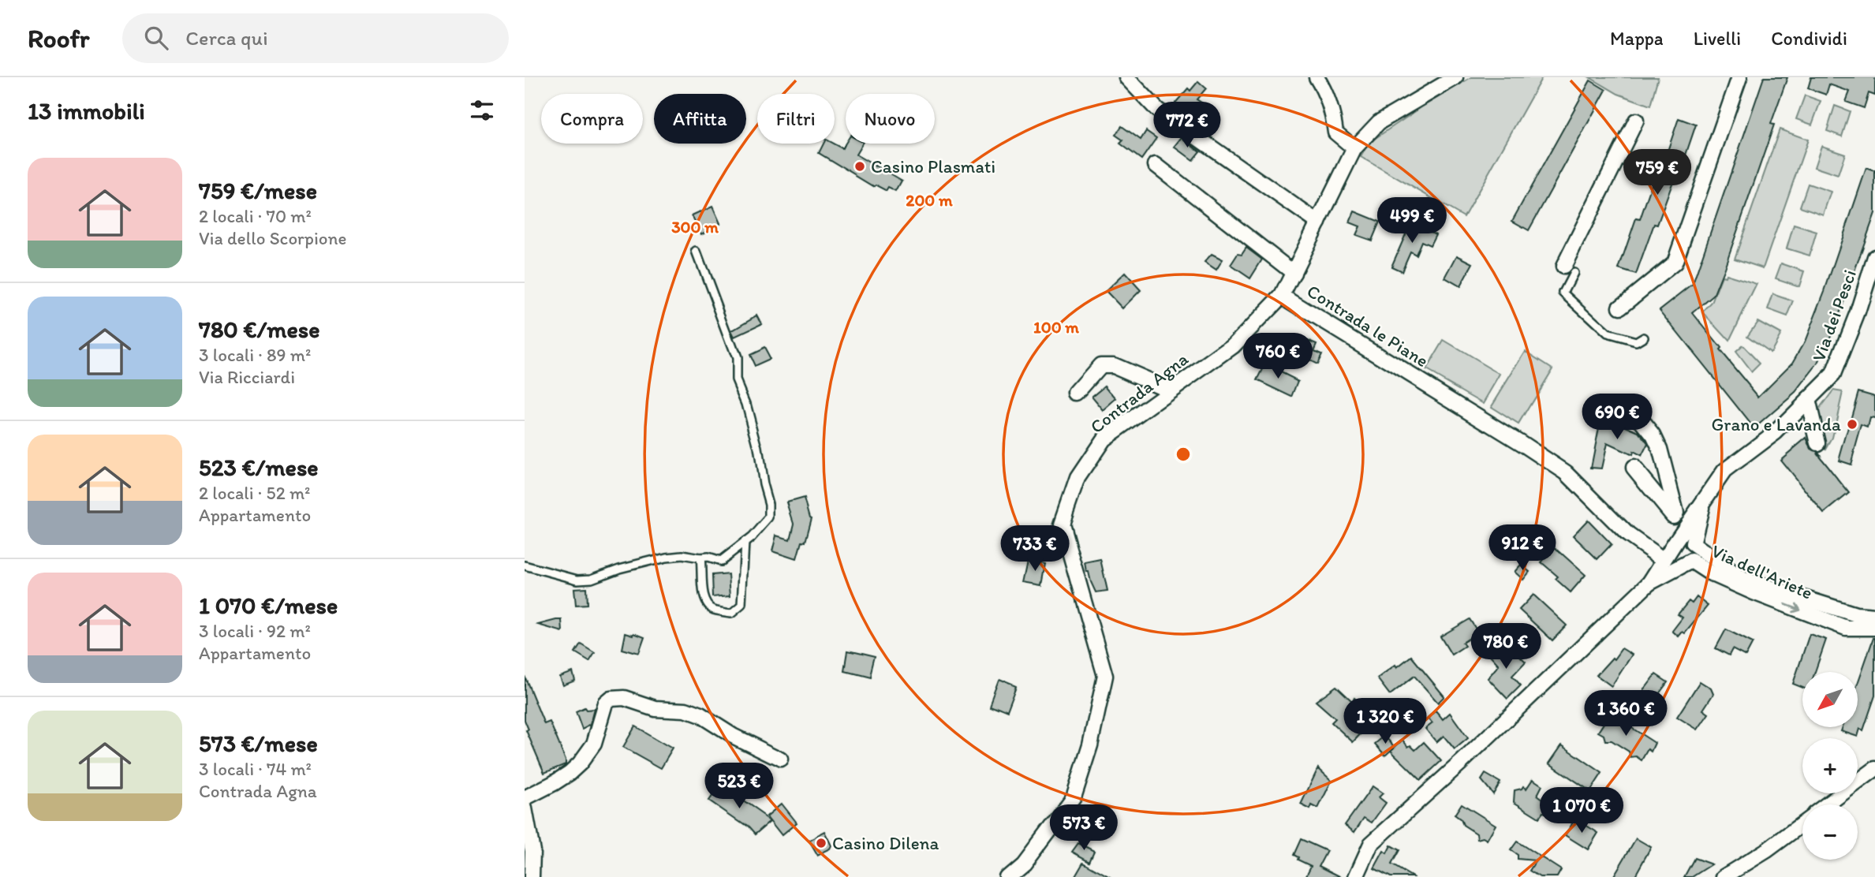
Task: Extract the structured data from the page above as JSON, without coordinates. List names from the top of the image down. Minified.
{"streets":{"street":["Via dei Pesci","Contrada le Piane","Contrada Agna","Via dell'Ariete"]},"crossings":[["Via dei Pesci","Via dell'Ariete"],["Contrada le Piane","Contrada Agna"]],"places":["Casino Plasmati","Grano e Lavanda","Casino Dilena"],"north":"bottom left","page":{"header":"Roofr","search":"Cerca qui","nav":["Mappa","Livelli","Condividi"],"heading":"13 immobili","chip":["Compra","Affitta","Filtri","Nuovo"],"price":["772 €","759 €","499 €","760 €","690 €","912 €","733 €","780 €","1 360 €","1 320 €","523 €","1 070 €","573 €"],"list":[{"name":"759 €/mese","note":"2 locali · 70 m² · Via dello Scorpione"},{"name":"780 €/mese","note":"3 locali · 89 m² · Via Ricciardi"},{"name":"523 €/mese","note":"2 locali · 52 m² · Appartamento"},{"name":"1 070 €/mese","note":"3 locali · 92 m² · Appartamento"},{"name":"573 €/mese","note":"3 locali · 74 m² · Contrada Agna"}],"map_buttons":["+","−"]},"rings":["200 m","300 m","100 m"]}
